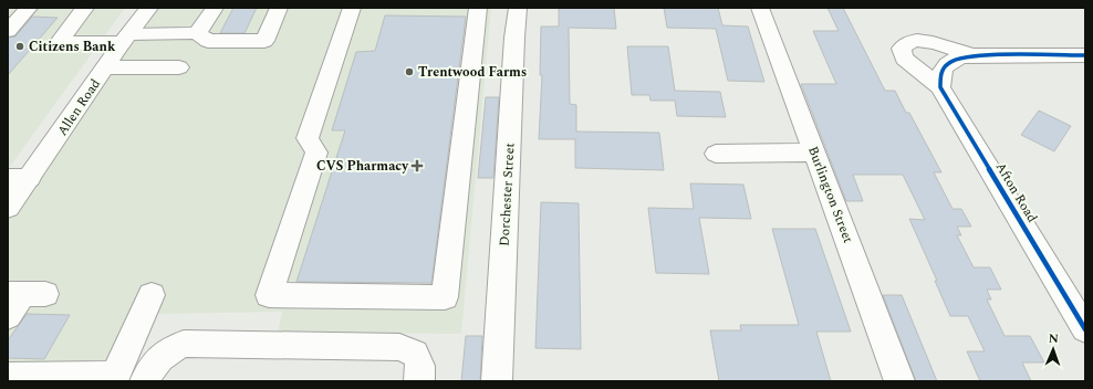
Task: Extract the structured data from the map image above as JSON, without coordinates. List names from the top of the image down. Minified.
{"streets":{"street":["Allen Road","Afton Road","Dorchester Street","Burlington Street"]},"places":{"other":["Citizens Bank","Trentwood Farms"],"health":["CVS Pharmacy"]},"north":"top"}
